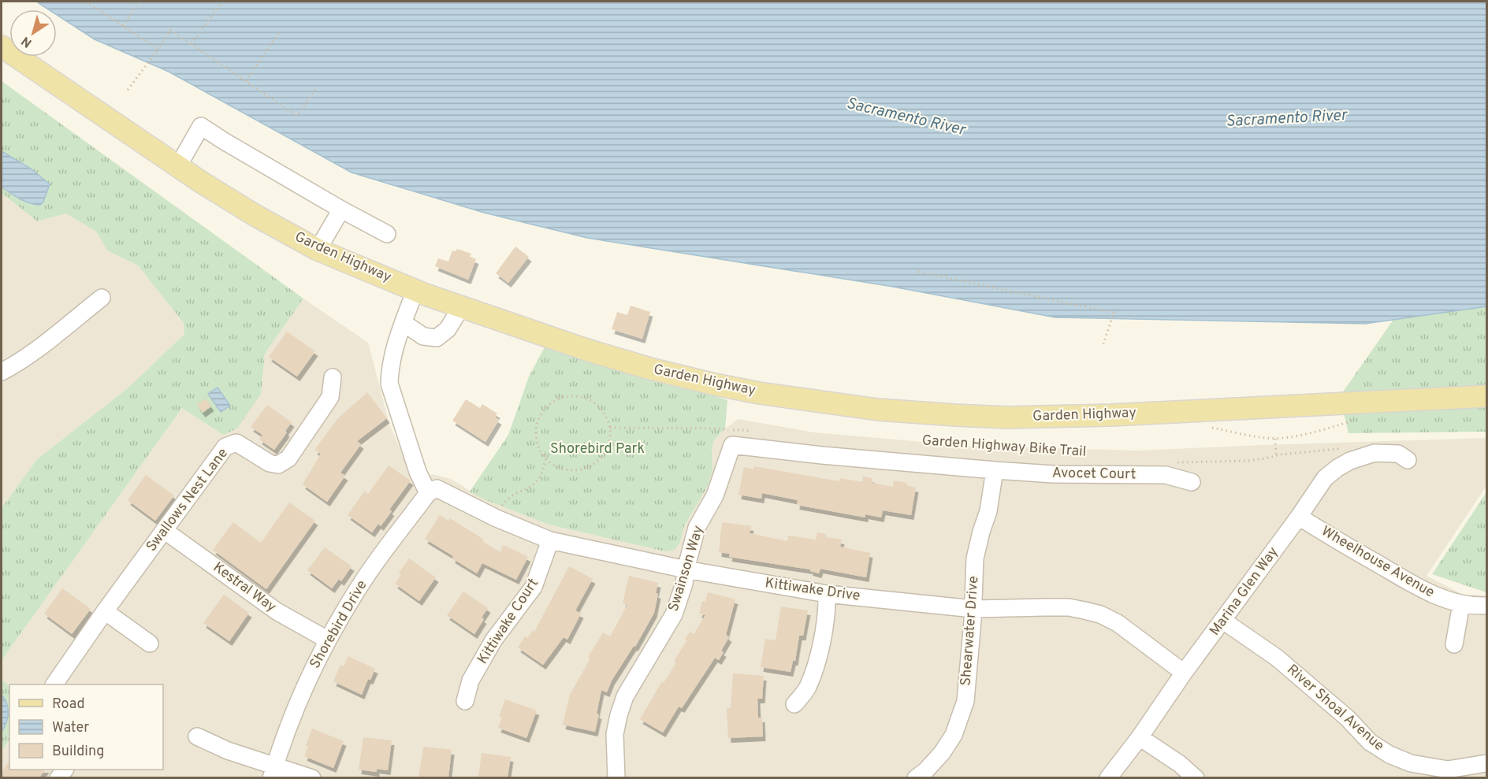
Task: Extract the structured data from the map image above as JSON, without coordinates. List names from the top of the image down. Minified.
{"streets":{"main road":["Garden Highway"],"street":["Avocet Court","Swallows Nest Lane","Wheelhouse Avenue","Swainson Way","Kestral Way","Kittiwake Drive","Marina Glen Way","Kittiwake Court","Shorebird Drive","Shearwater Drive","River Shoal Avenue"]},"crossings":[["Avocet Court","Swainson Way"],["Avocet Court","Shearwater Drive"],["Swallows Nest Lane","Kestral Way"],["Wheelhouse Avenue","Marina Glen Way"],["Swainson Way","Kittiwake Drive"],["Swainson Way","Shearwater Drive"],["Kestral Way","Shorebird Drive"],["Kittiwake Drive","Marina Glen Way"],["Kittiwake Drive","Kittiwake Court"],["Kittiwake Drive","Shorebird Drive"],["Kittiwake Drive","Shearwater Drive"],["Marina Glen Way","River Shoal Avenue"]],"water":["Sacramento River"],"parks":["Shorebird Park"],"legend":["Road","Water","Building"],"north":"bottom left"}
